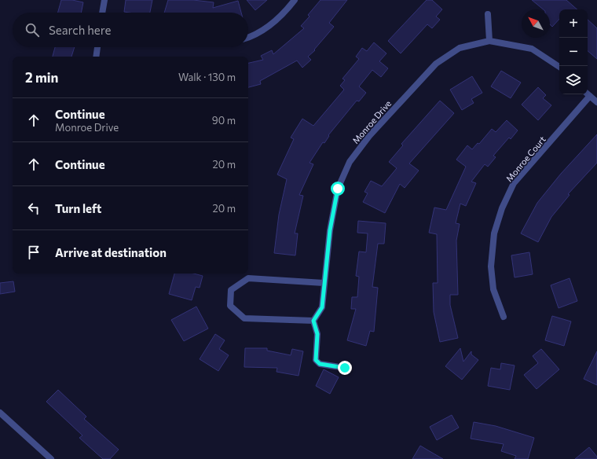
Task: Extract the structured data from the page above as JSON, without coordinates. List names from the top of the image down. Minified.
{"streets":{"street":["Monroe Drive","Monroe Court"]},"north":"top left","page":{"map_buttons":["+","−"],"search":"Search here","heading":["2 min","Walk · 130 m"],"list":[["Continue","Monroe Drive","90 m"],["Continue","20 m"],["Turn left","20 m"],"Arrive at destination"]}}
